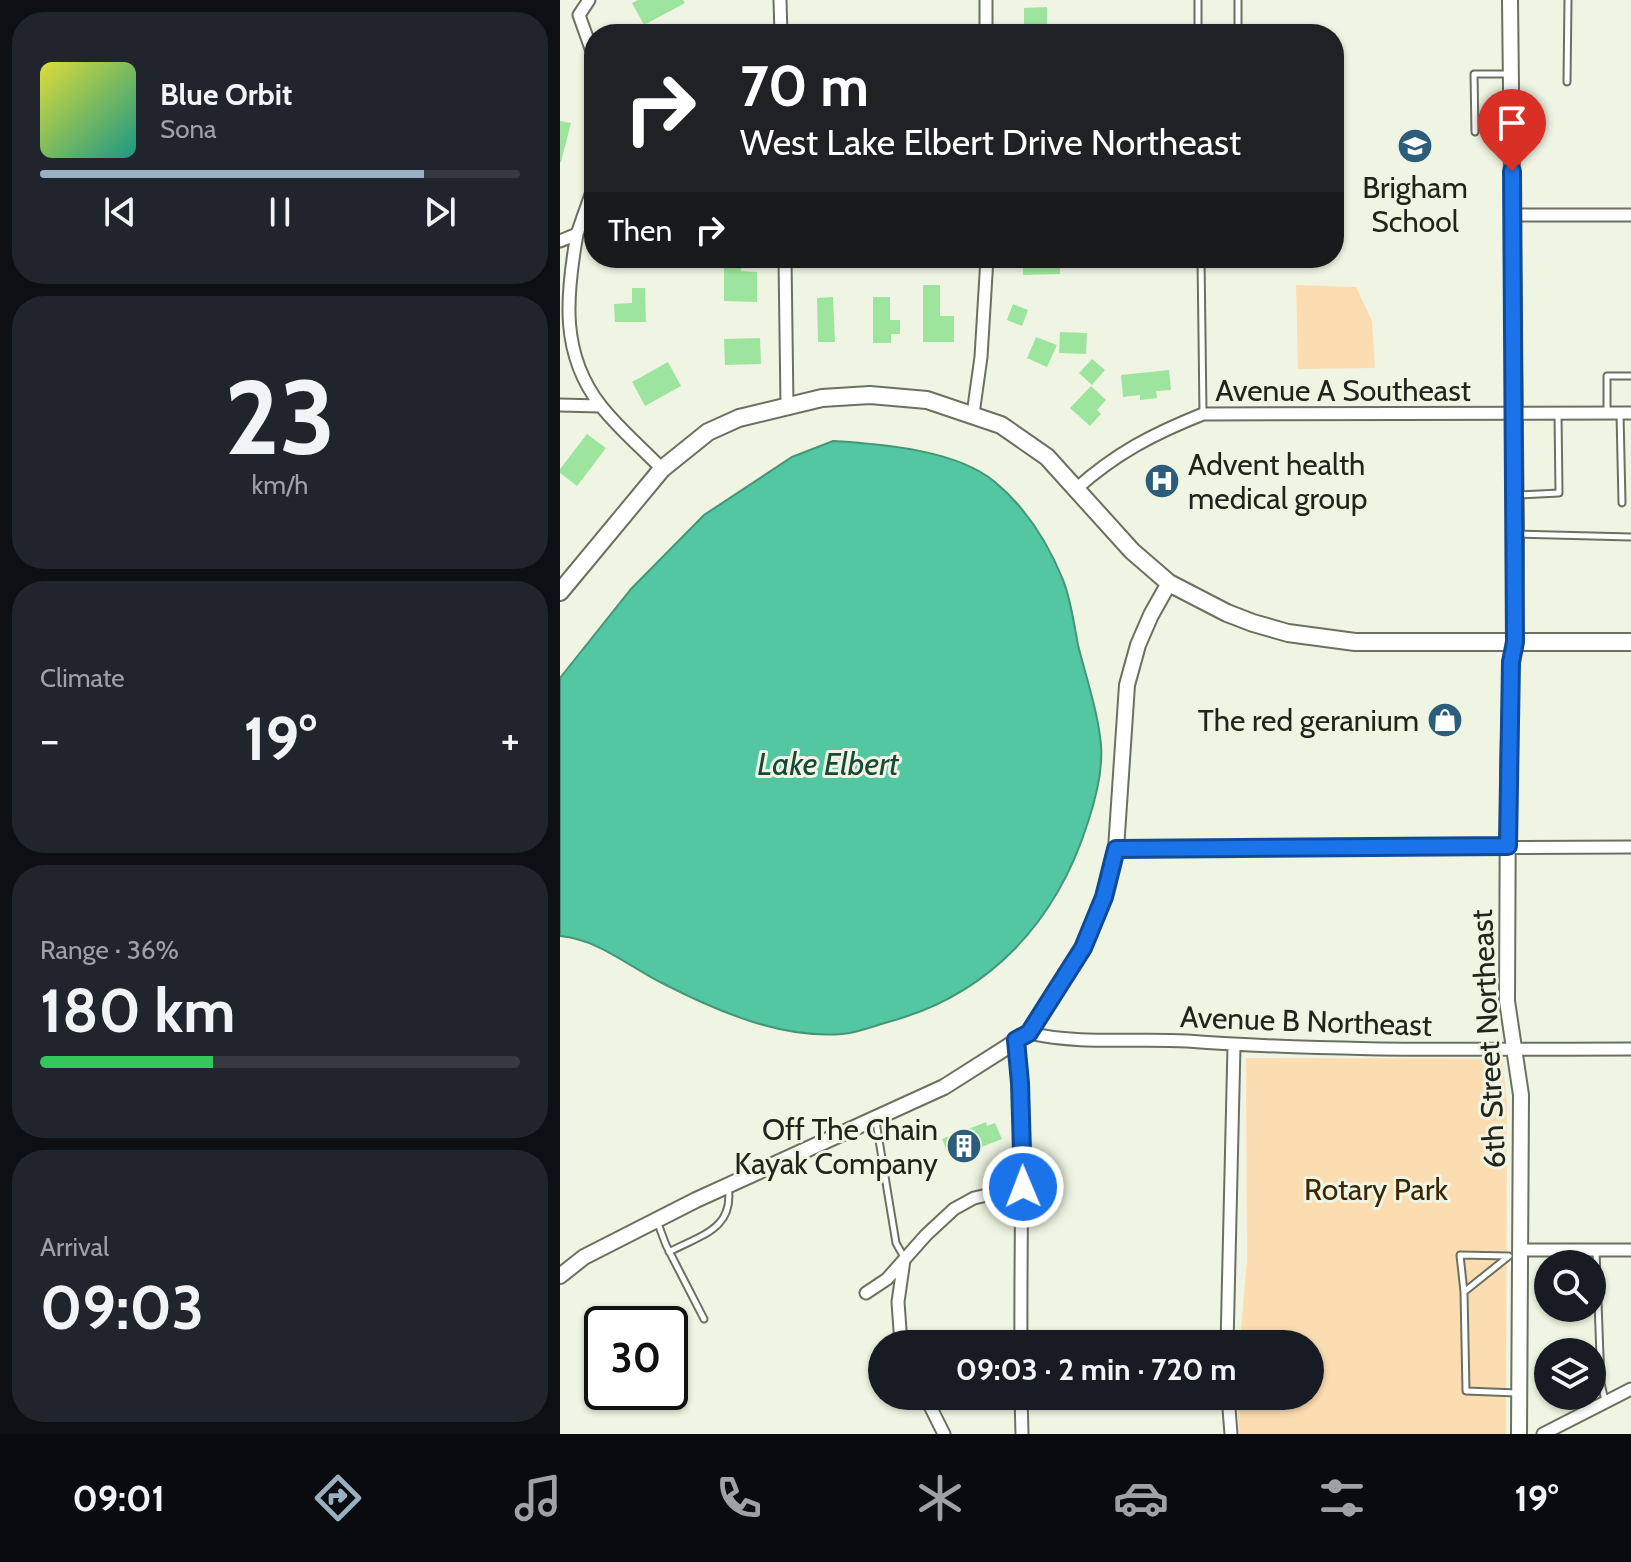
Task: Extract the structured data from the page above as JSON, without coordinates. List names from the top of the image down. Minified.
{"streets":{"street":["Avenue A Southeast","Avenue B Northeast","6th Street Northeast"]},"crossings":[["Avenue A Southeast","6th Street Northeast"],["Avenue B Northeast","6th Street Northeast"]],"water":["Lake Elbert"],"parks":["Rotary Park"],"places":{"school or university":["Brigham School"],"hospital":["Advent health medical group"],"shop":["The red geranium"],"building":["Off The Chain Kayak Company"]},"page":{"turn":["70 m","West Lake Elbert Drive Northeast"],"song":["Blue Orbit","Sona"],"then":"Then","tile":[["23","km/h"],"Climate",["Range · 36%","180 km"],["Arrival","09:03"]],"heat":["−","19°","+"],"limit":"30","trip":"09:03 · 2 min · 720 m","tabs":["09:01","19°"]}}
